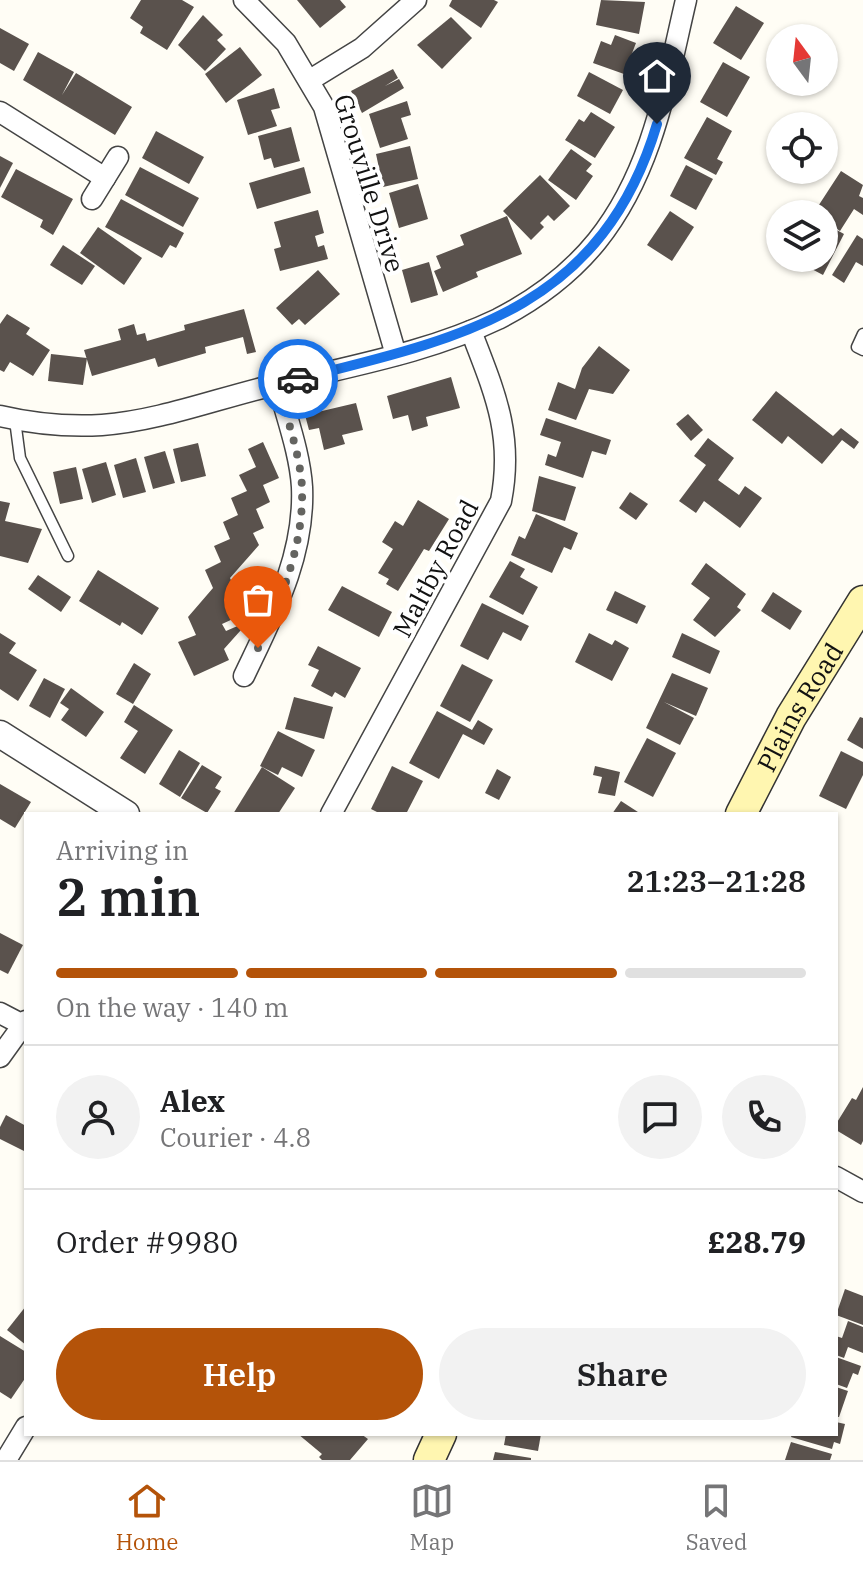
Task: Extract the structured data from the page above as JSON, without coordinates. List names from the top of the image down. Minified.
{"streets":{"main road":["Plains Road"],"street":["Grouville Drive","Maltby Road"]},"north":"top","page":{"heading":["2 min","Arriving in","21:23–21:28"],"panel":["Alex","Courier · 4.8","Order #9980","£28.79"],"bar":"On the way · 140 m","buttons":["Help","Share"],"tabs":["Home","Map","Saved"]}}
